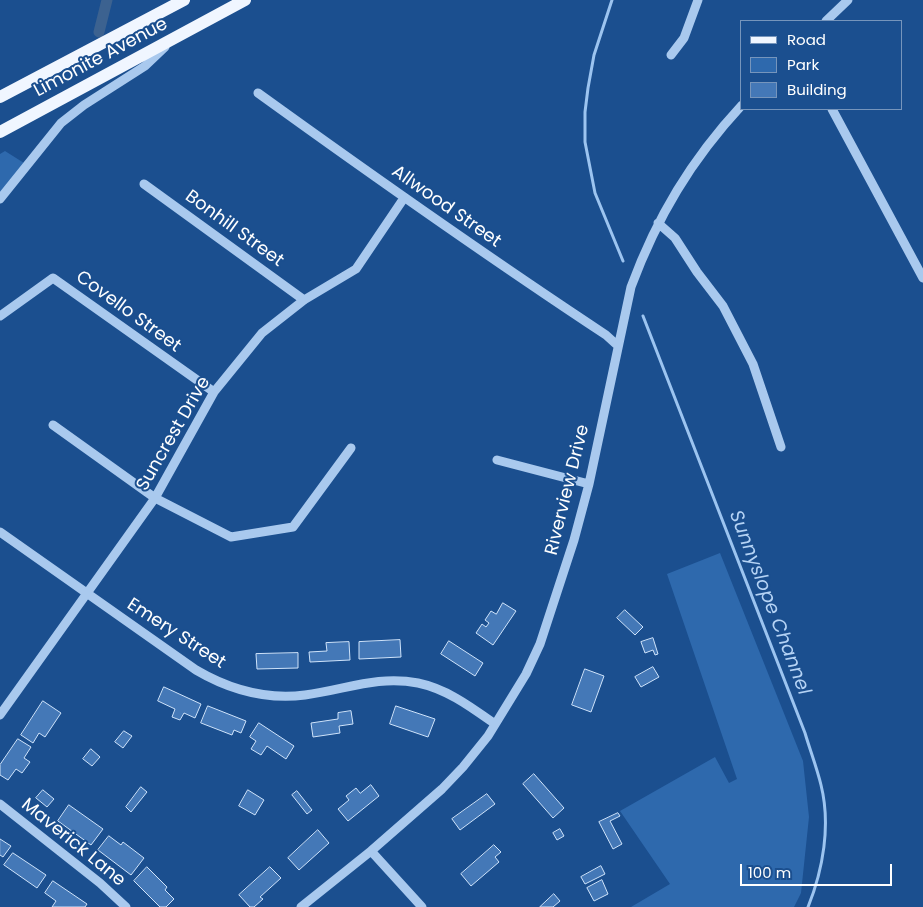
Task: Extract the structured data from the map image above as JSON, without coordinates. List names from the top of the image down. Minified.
{"streets":{"main road":["Limonite Avenue"],"street":["Allwood Street","Bonhill Street","Covello Street","Suncrest Drive","Riverview Drive","Emery Street","Maverick Lane"]},"crossings":[["Allwood Street","Suncrest Drive"],["Allwood Street","Riverview Drive"],["Bonhill Street","Suncrest Drive"],["Covello Street","Suncrest Drive"],["Suncrest Drive","Emery Street"],["Riverview Drive","Emery Street"]],"water":["Sunnyslope Channel"],"legend":["Road","Park","Building"],"scale_bar":"100 m"}
